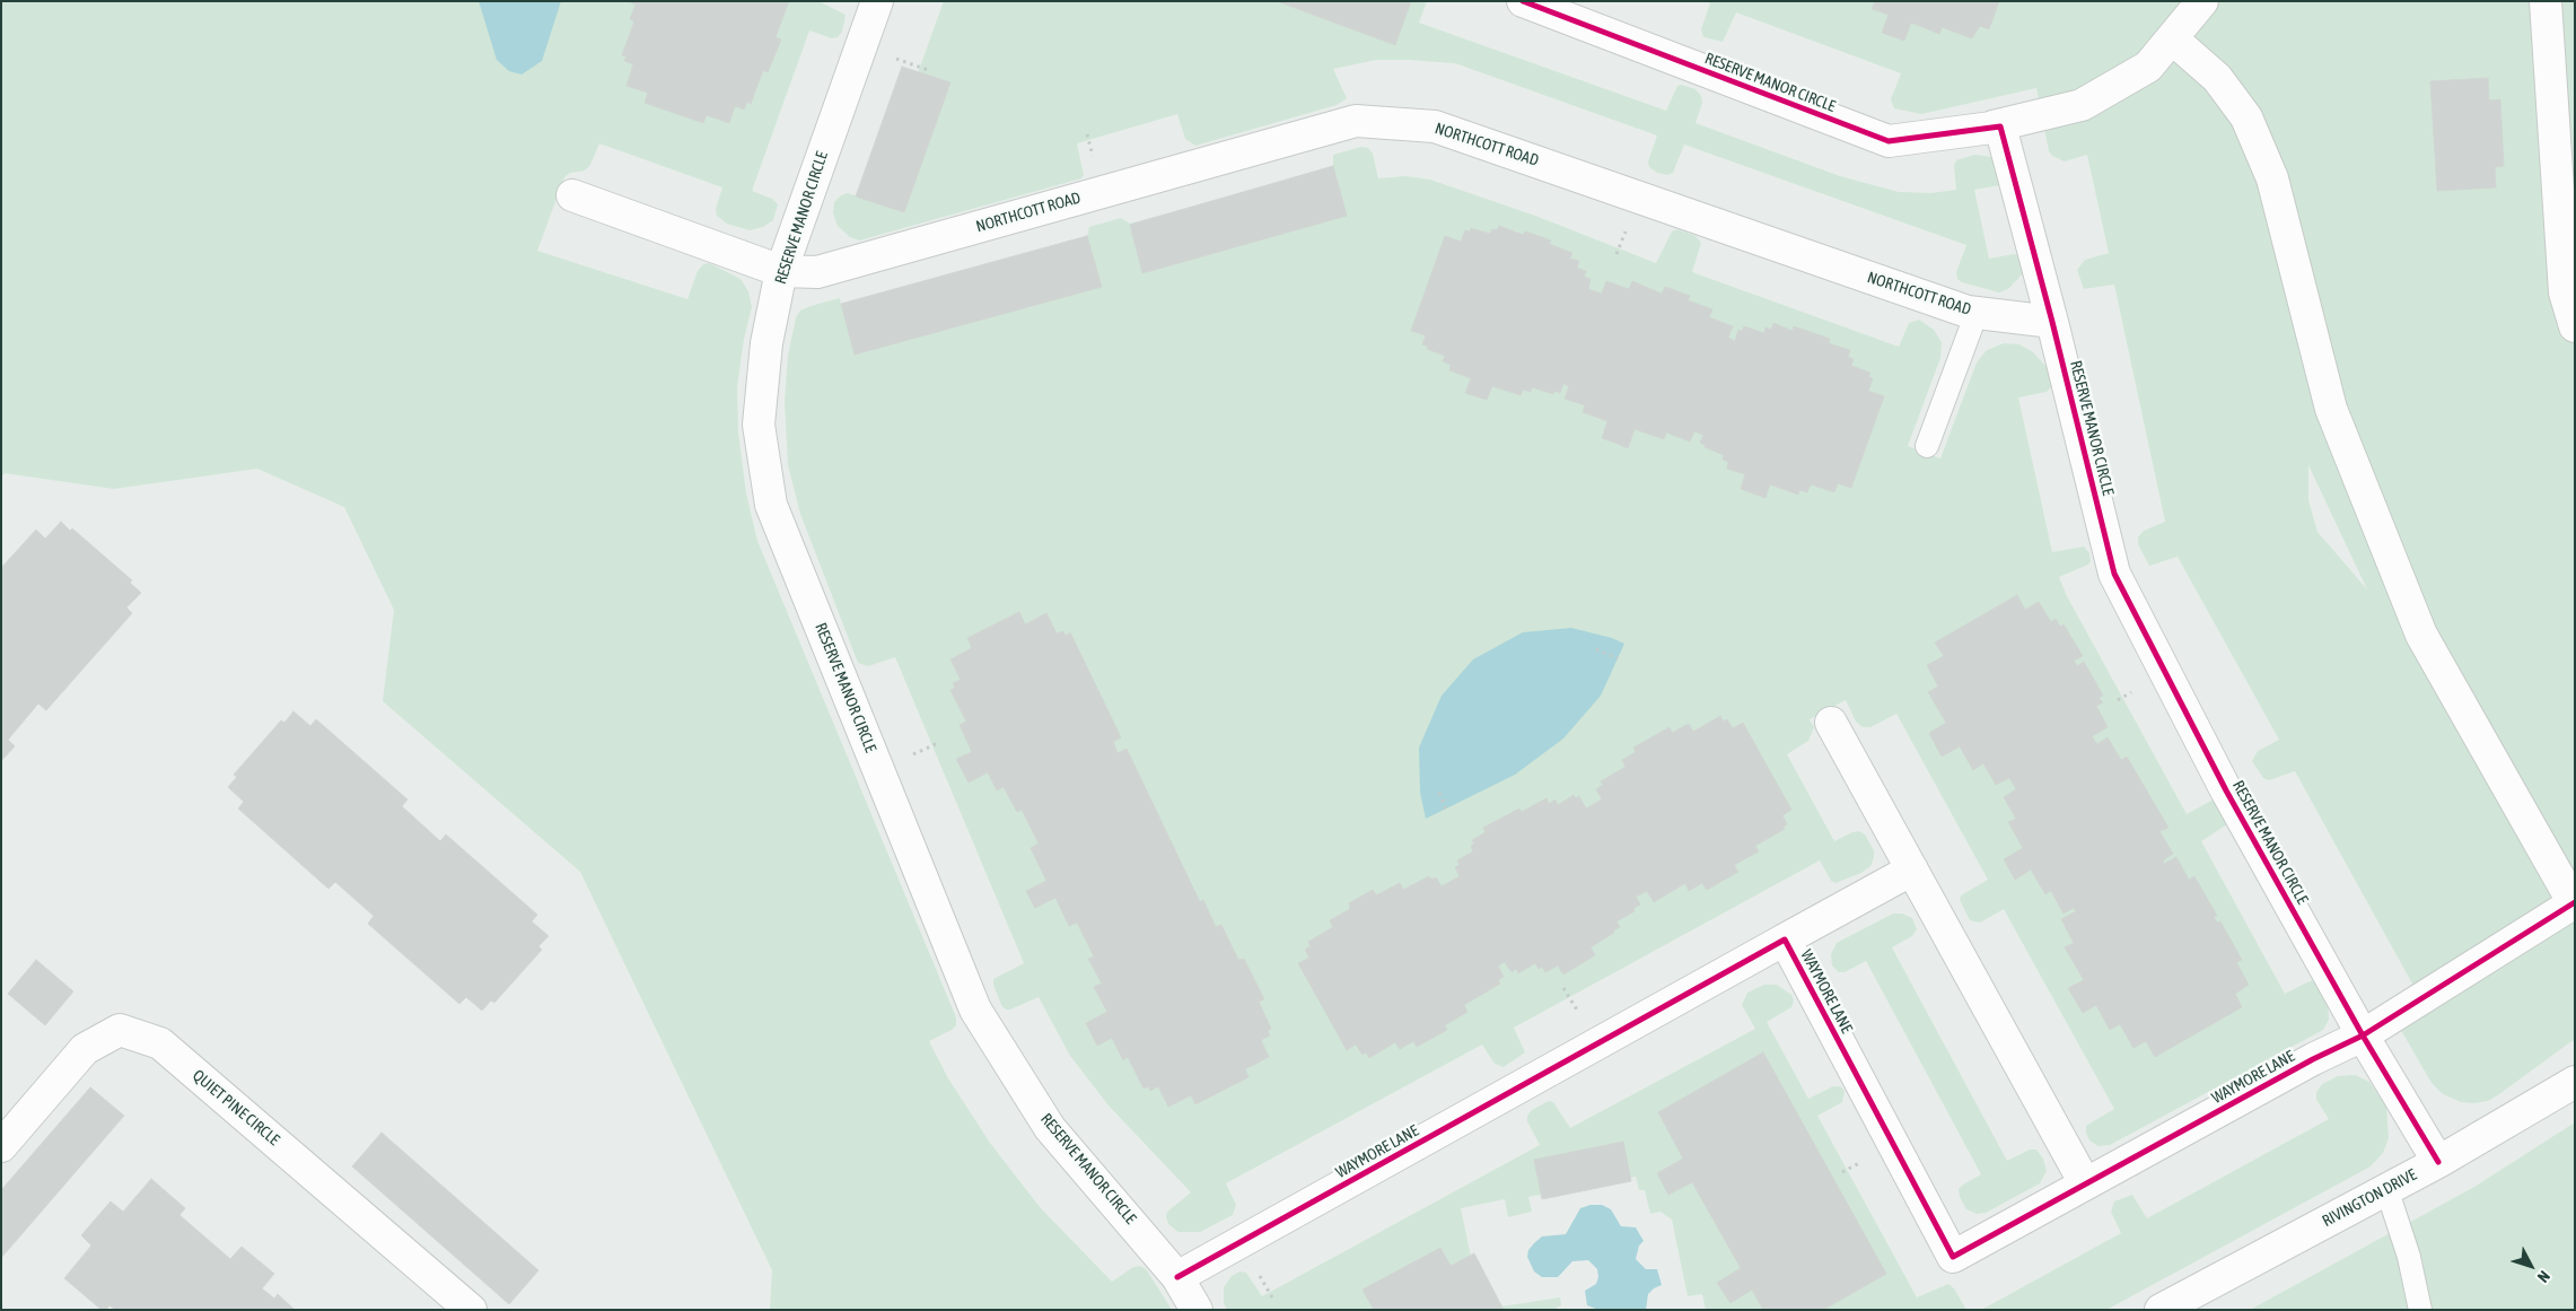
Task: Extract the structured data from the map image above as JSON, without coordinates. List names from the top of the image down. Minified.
{"streets":{"street":["RESERVE MANOR CIRCLE","NORTHCOTT ROAD","WAYMORE LANE","QUIET PINE CIRCLE","RIVINGTON DRIVE"]},"crossings":[["RESERVE MANOR CIRCLE","NORTHCOTT ROAD"],["RESERVE MANOR CIRCLE","WAYMORE LANE"],["RESERVE MANOR CIRCLE","RIVINGTON DRIVE"]],"north":"bottom right"}
